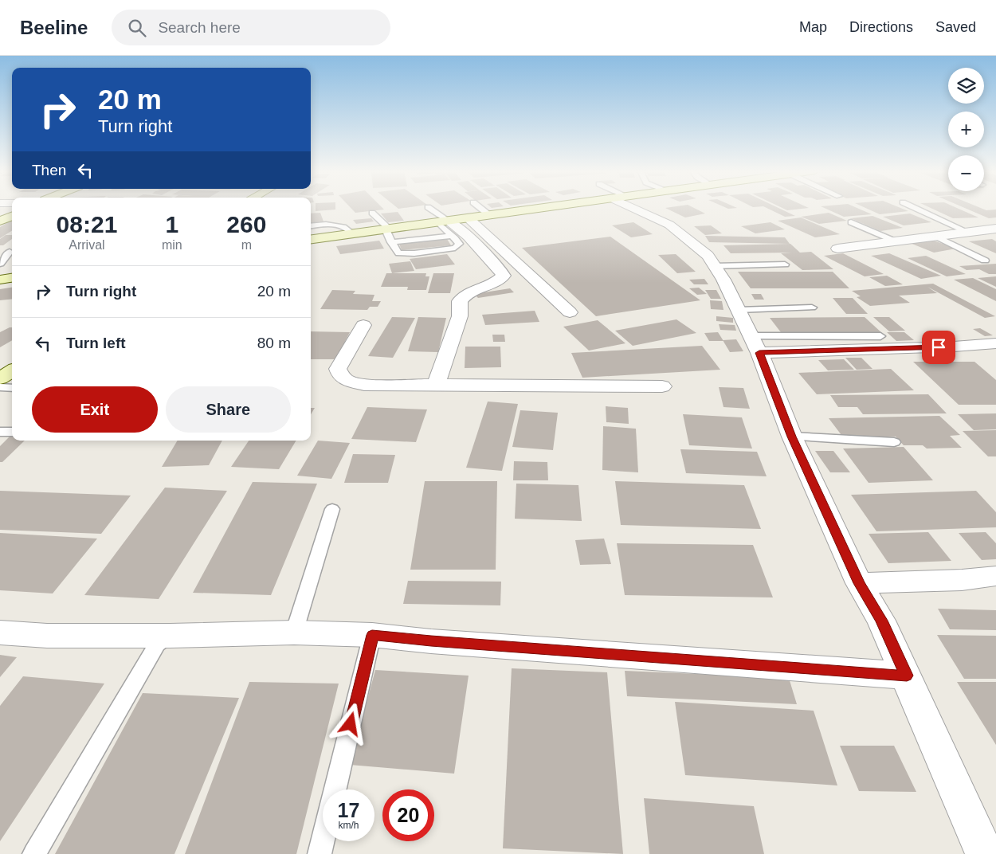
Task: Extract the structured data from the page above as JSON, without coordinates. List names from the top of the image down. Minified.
{"page":{"header":"Beeline","search":"Search here","nav":["Map","Directions","Saved"],"map_buttons":["+","−"],"turn":["20 m","Turn right"],"then":"Then","eta":["08:21","Arrival","1","min","260","m"],"list":[{"name":"Turn right","value":"20 m"},{"name":"Turn left","value":"80 m"}],"buttons":["Exit","Share"],"speed":"17 km/h","limit":"20"}}
